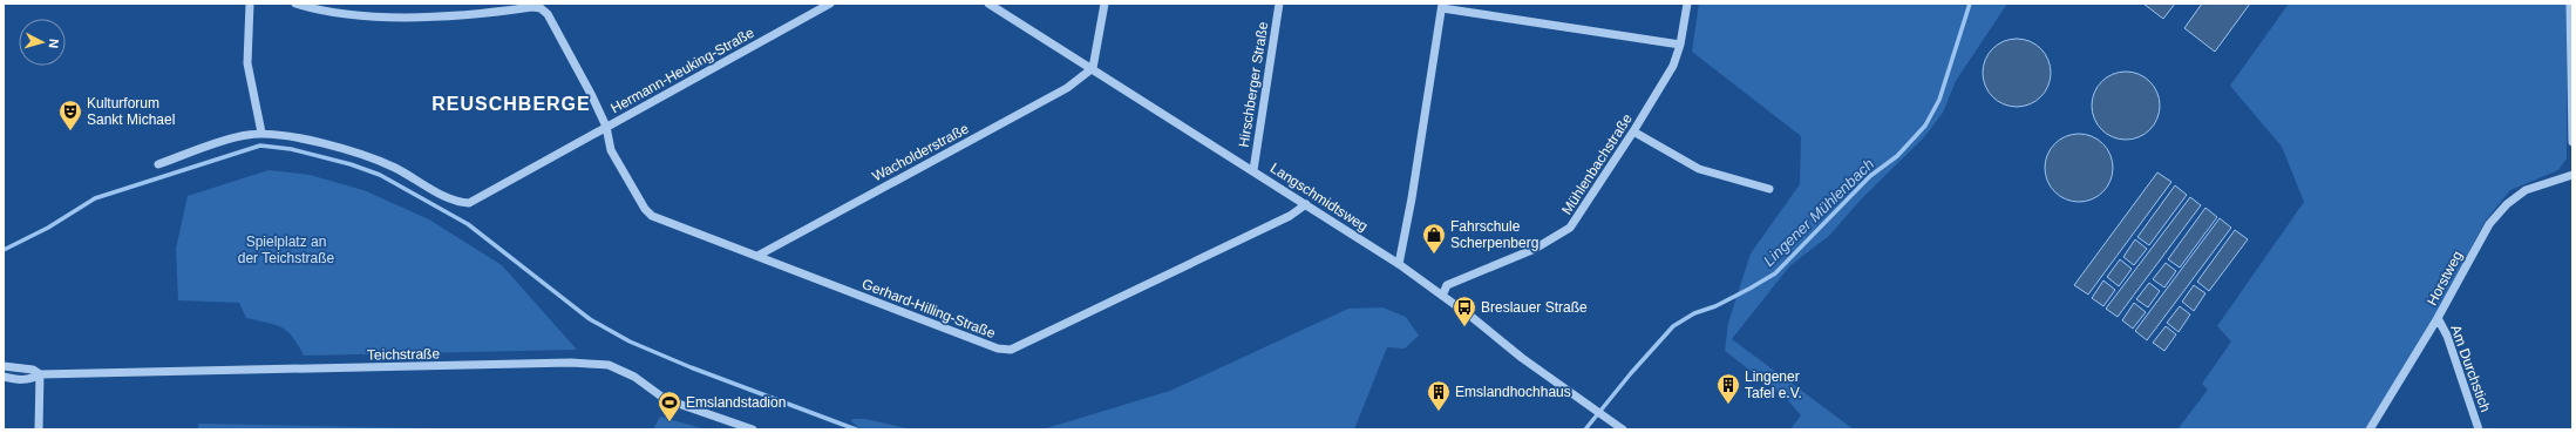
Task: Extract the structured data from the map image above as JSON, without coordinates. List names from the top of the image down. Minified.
{"streets":{"street":["Hermann-Heuking-Straße","Hirschberger Straße","Wacholderstraße","Mühlenbachstraße","Langschmidtsweg","Horstweg","Gerhard-Hilling-Straße","Teichstraße","Am Durchstich"]},"crossings":[["Hermann-Heuking-Straße","Gerhard-Hilling-Straße"],["Hirschberger Straße","Langschmidtsweg"],["Wacholderstraße","Langschmidtsweg"],["Wacholderstraße","Gerhard-Hilling-Straße"],["Mühlenbachstraße","Langschmidtsweg"],["Langschmidtsweg","Gerhard-Hilling-Straße"],["Horstweg","Am Durchstich"]],"districts":["REUSCHBERGE"],"water":["Lingener Mühlenbach"],"parks":["Spielplatz an der Teichstraße"],"places":{"theatre":["Kulturforum Sankt Michael"],"shop":["Fahrschule Scherpenberg"],"bus stop":["Breslauer Straße"],"building":["Lingener Tafel e.V.","Emslandhochhaus"],"sports":["Emslandstadion"]},"north":"right"}
